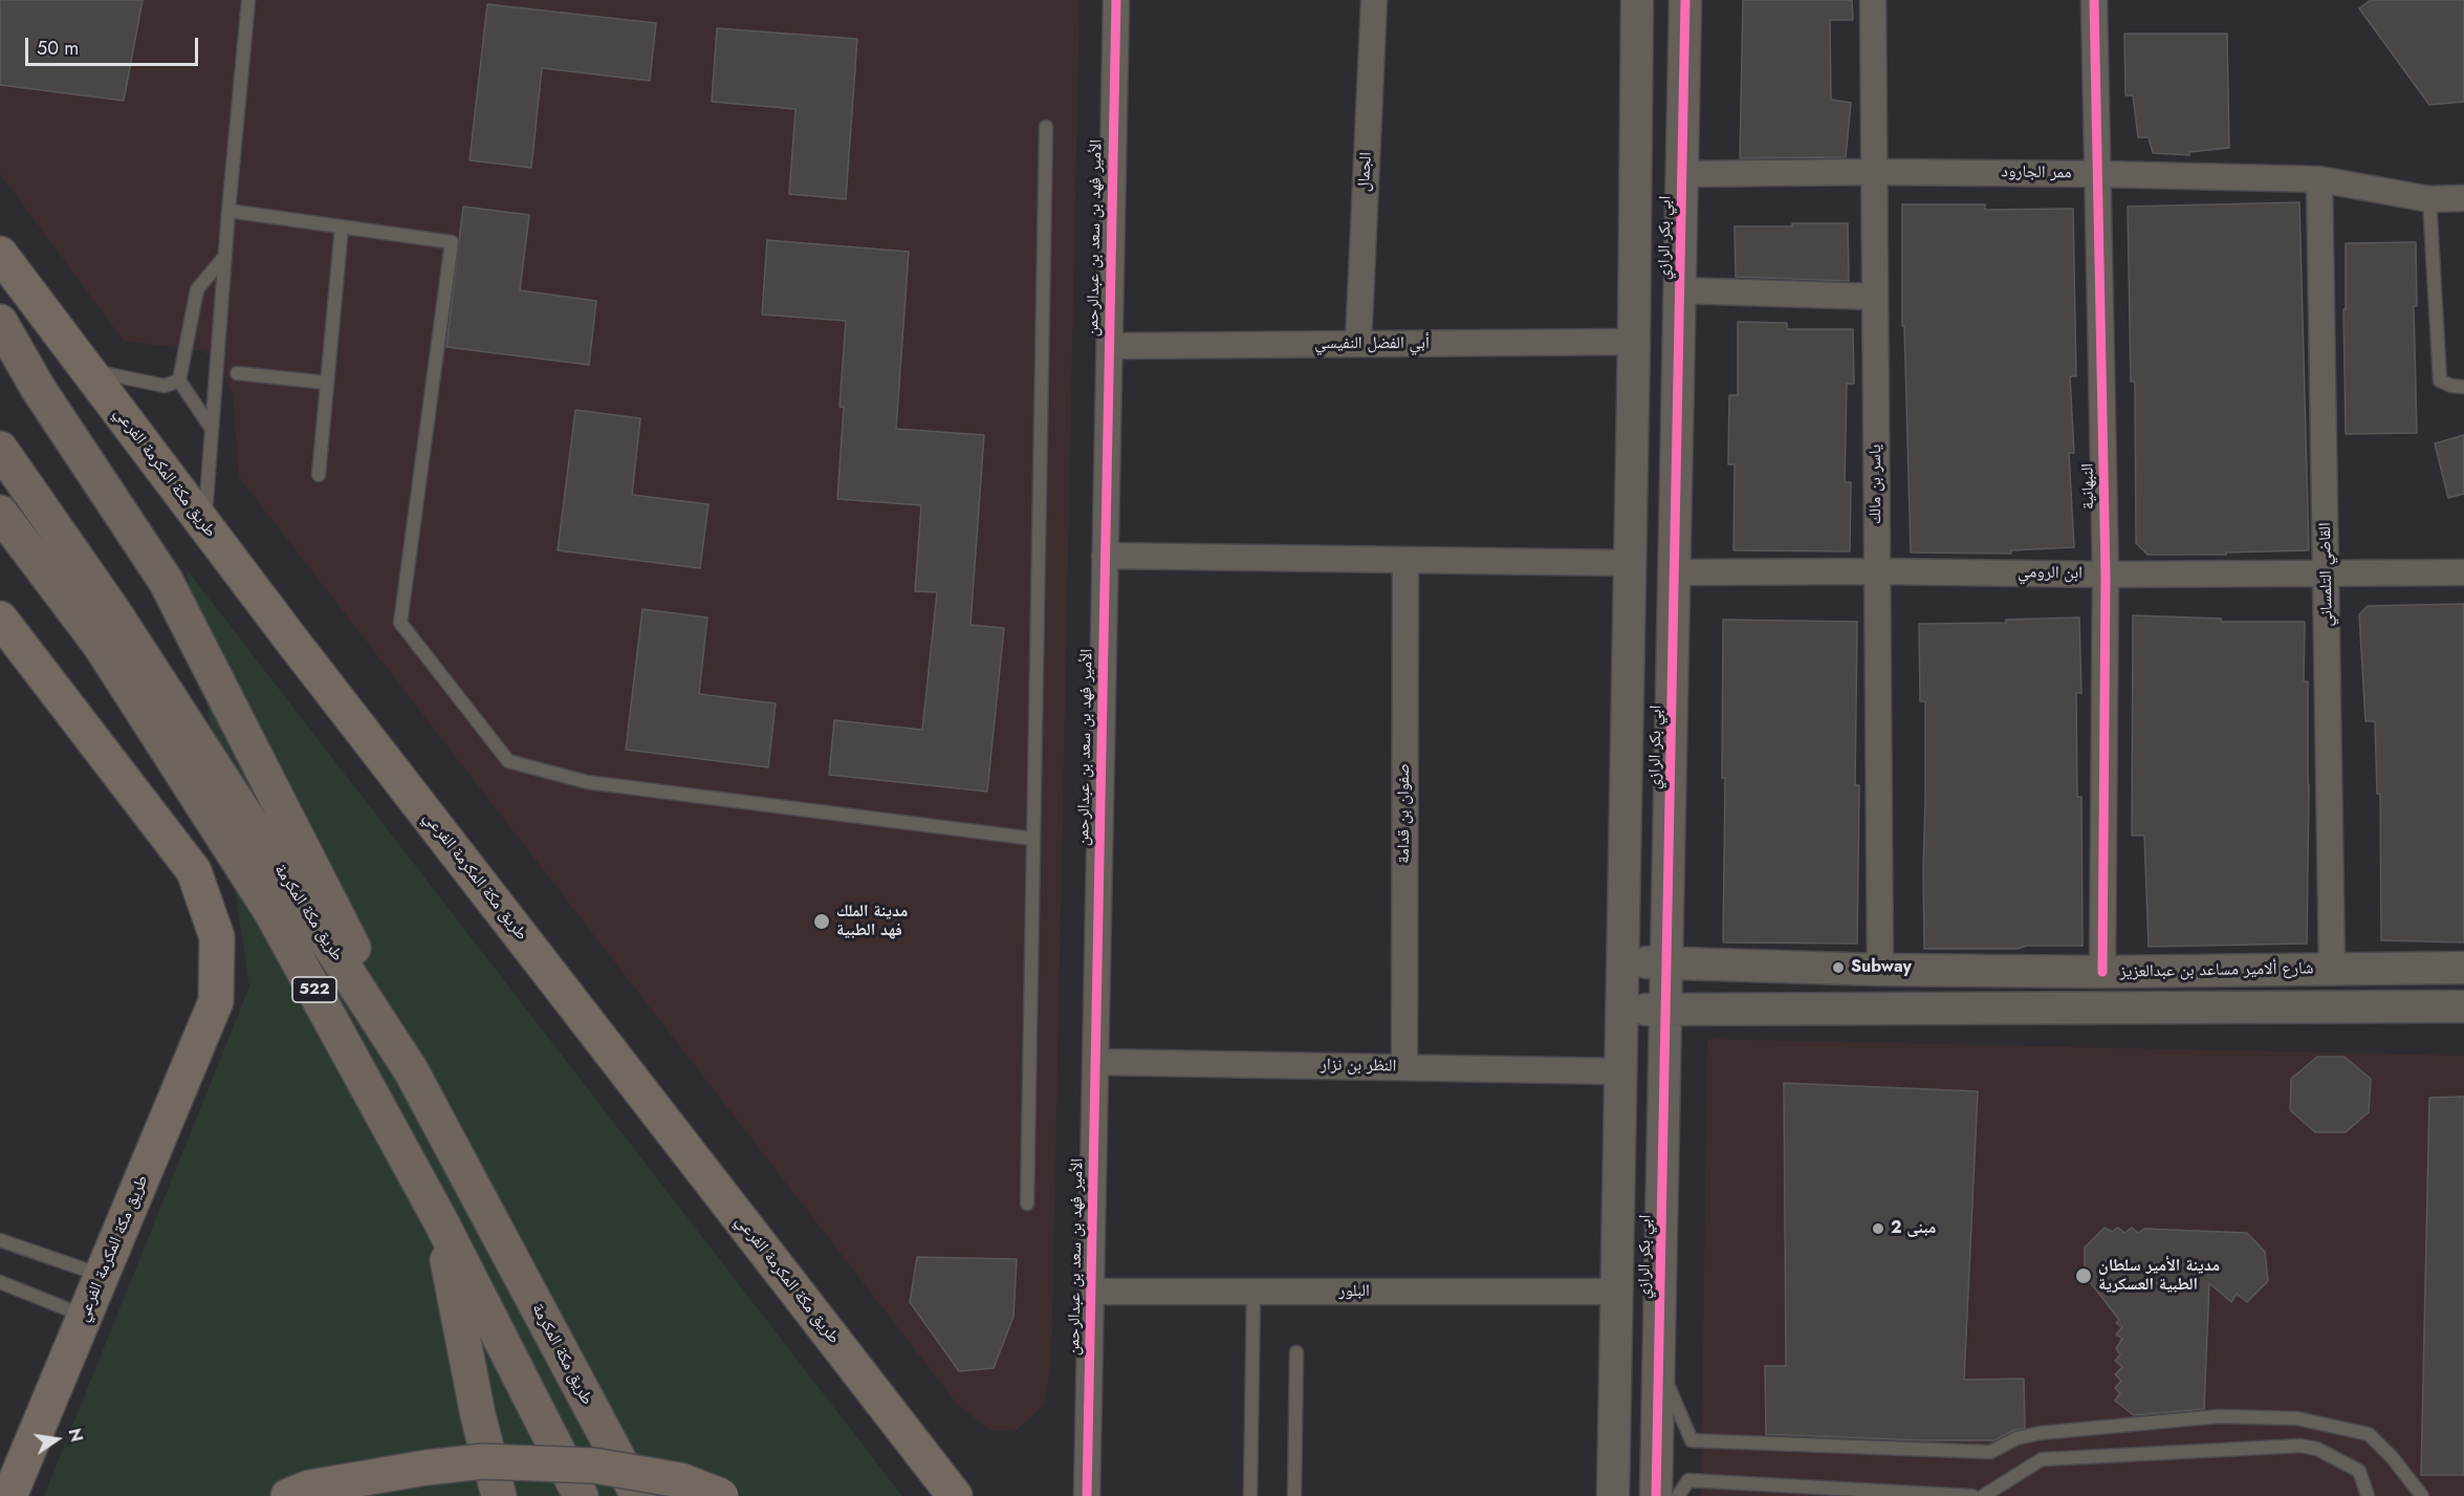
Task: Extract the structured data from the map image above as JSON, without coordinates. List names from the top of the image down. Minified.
{"streets":{"highway":["طريق مكة المكرمة","522"],"main road":["طريق مكة المكرمة الفرعي"],"street":["الجمال","ممر الجارود","الأمير فهد بن سعد بن عبدالرحمن","ابي بكر الرازي","أبي الفضل النفيسي","ياسر بن مالك","النبهانية","ابن الرومي","القاضي التلمساني","صفوان بن قدامة","شارع ألامير مساعد بن عبدالعزيز","النظر بن نزار","البلور"]},"crossings":[["الجمال","أبي الفضل النفيسي"],["ممر الجارود","ابي بكر الرازي"],["ممر الجارود","ياسر بن مالك"],["ممر الجارود","النبهانية"],["ممر الجارود","القاضي التلمساني"],["الأمير فهد بن سعد بن عبدالرحمن","أبي الفضل النفيسي"],["الأمير فهد بن سعد بن عبدالرحمن","النظر بن نزار"],["الأمير فهد بن سعد بن عبدالرحمن","البلور"],["ابي بكر الرازي","أبي الفضل النفيسي"],["ابي بكر الرازي","ابن الرومي"],["ابي بكر الرازي","شارع ألامير مساعد بن عبدالعزيز"],["ابي بكر الرازي","النظر بن نزار"],["ابي بكر الرازي","البلور"],["ياسر بن مالك","ابن الرومي"],["ياسر بن مالك","شارع ألامير مساعد بن عبدالعزيز"],["النبهانية","ابن الرومي"],["النبهانية","شارع ألامير مساعد بن عبدالعزيز"],["ابن الرومي","القاضي التلمساني"],["القاضي التلمساني","شارع ألامير مساعد بن عبدالعزيز"],["صفوان بن قدامة","النظر بن نزار"]],"places":["مدينة الملك فهد الطبية","Subway","مبنى 2","مدينة الأمير سلطان الطبية العسكرية"],"scale_bar":"50 m","north":"right"}
